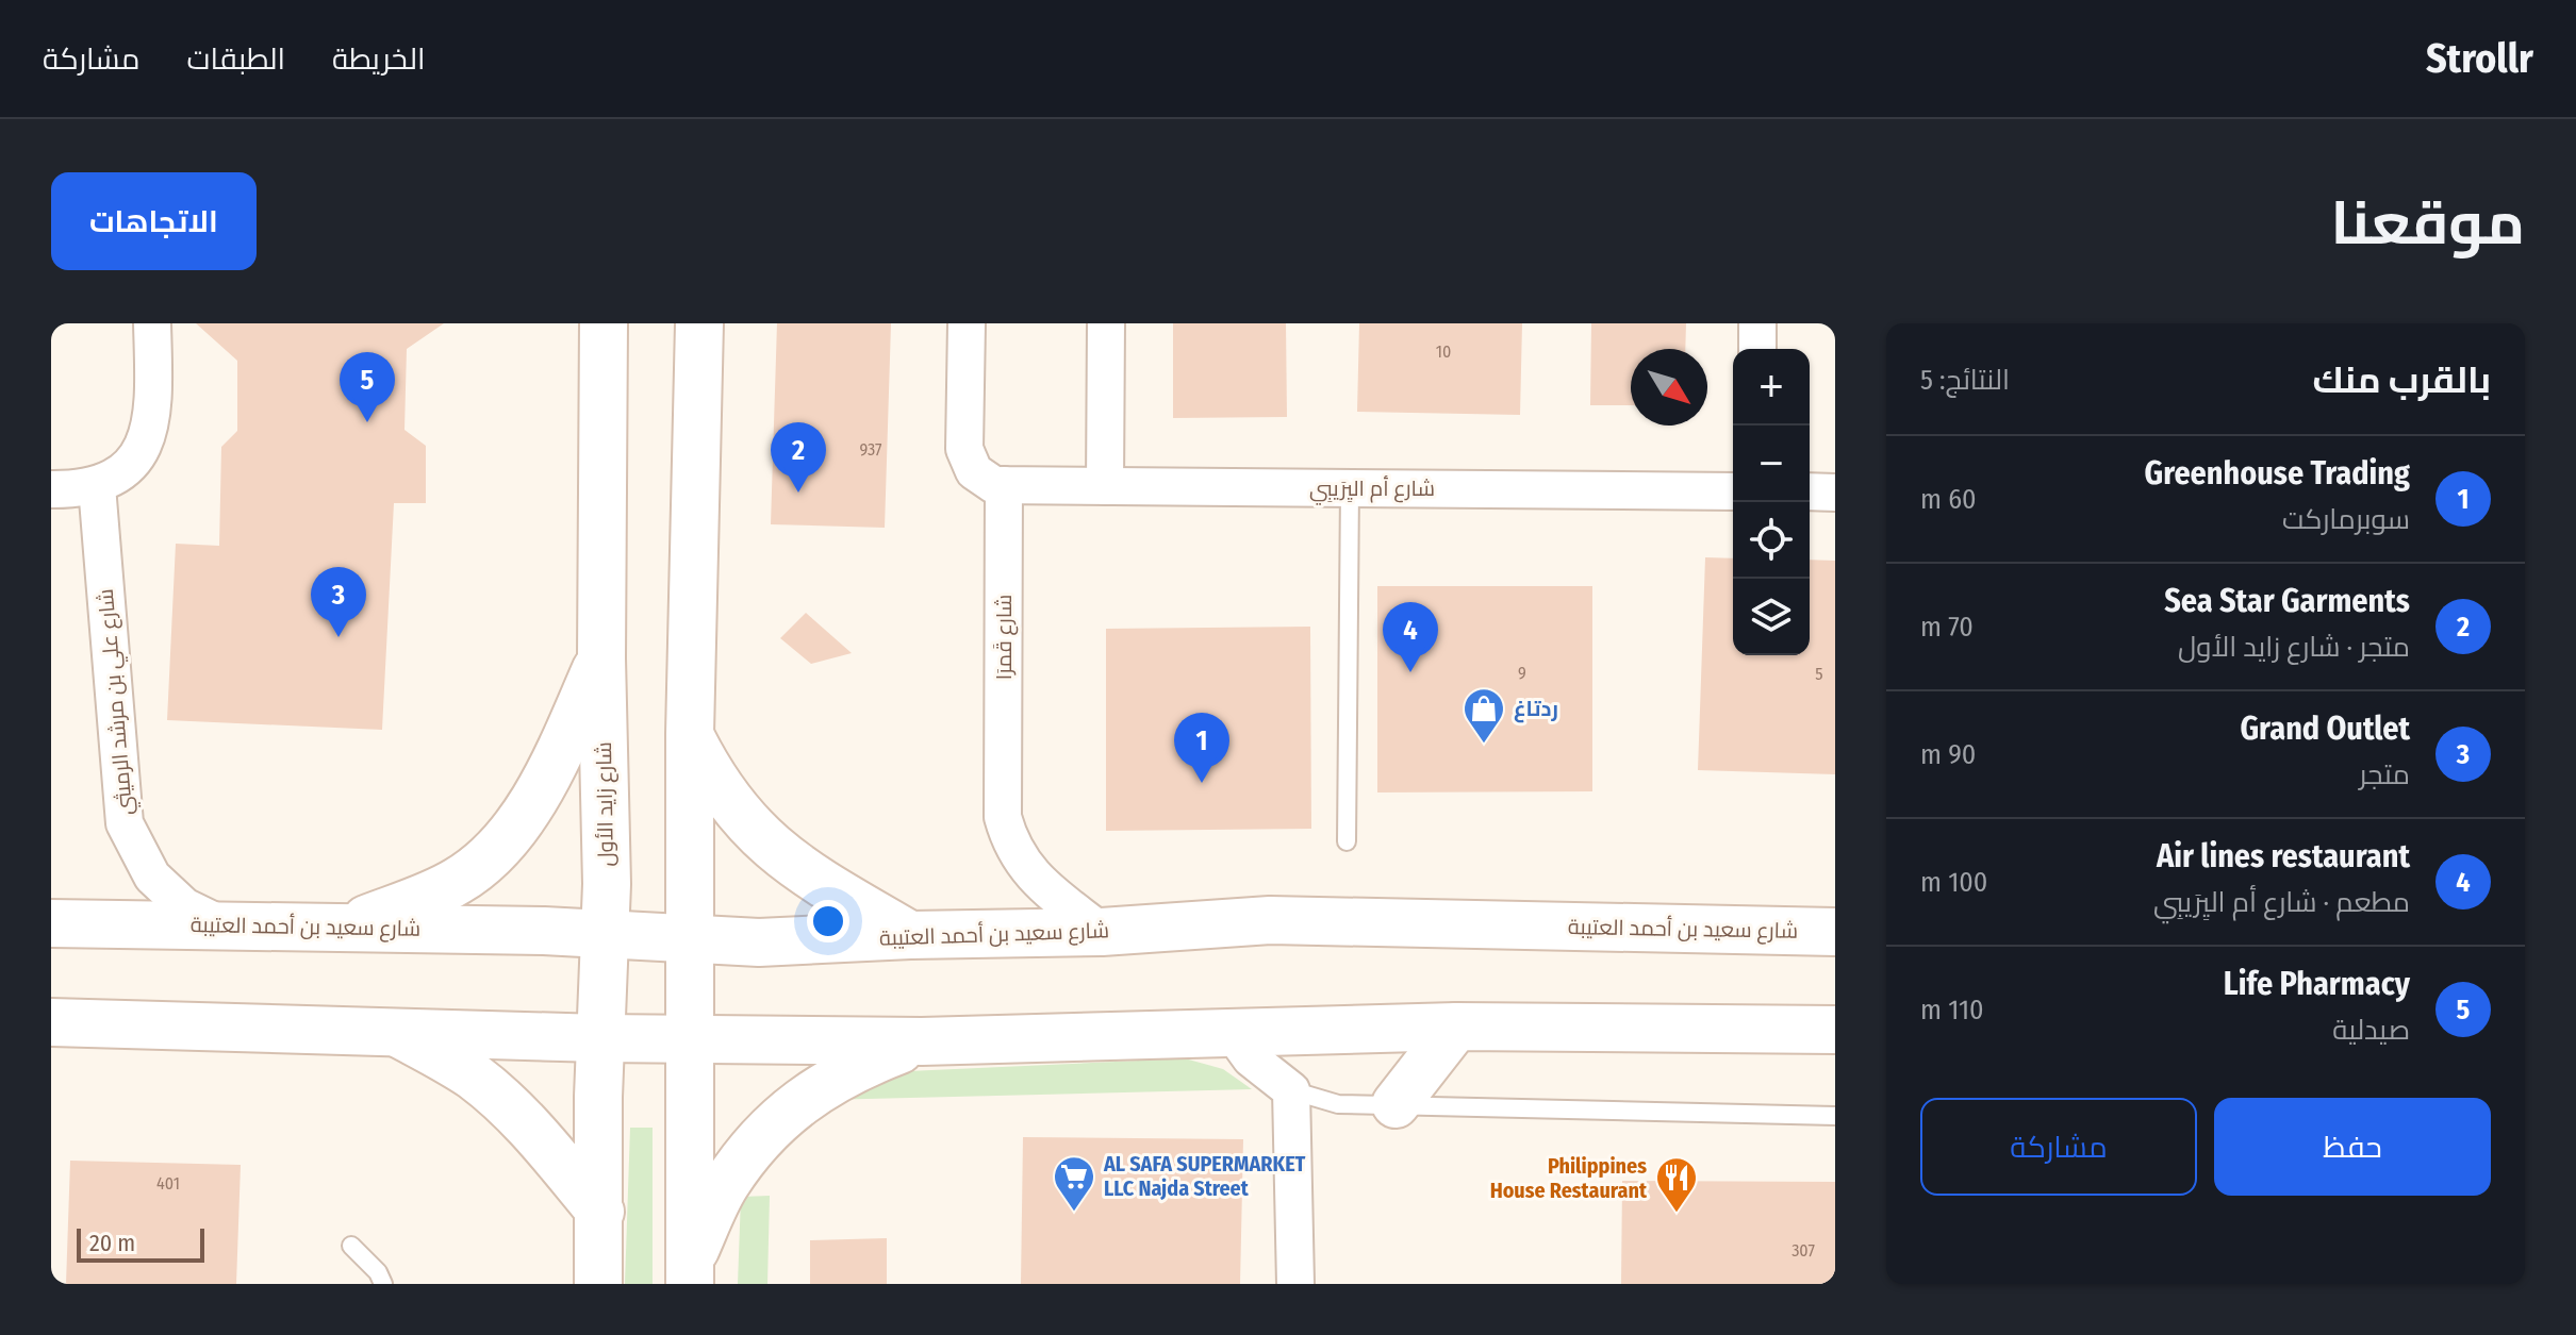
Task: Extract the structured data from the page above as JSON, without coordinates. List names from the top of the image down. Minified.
{"streets":{"main road":["شارع زايد الأول","شارع سعيد بن أحمد العتيبة"],"street":["شارع أم اليِرَيبِي","شارع قَمرَا","شارع علي بن مرشد الرميثي"]},"crossings":[["شارع أم اليِرَيبِي","شارع قَمرَا"],["شارع قَمرَا","شارع سعيد بن أحمد العتيبة"],["شارع علي بن مرشد الرميثي","شارع سعيد بن أحمد العتيبة"],["شارع زايد الأول","شارع سعيد بن أحمد العتيبة"]],"places":{"shop":["ردتاغ"],"supermarket":["AL SAFA SUPERMARKET LLC Najda Street"],"restaurant":["Philippines House Restaurant"]},"house_numbers":["10","937","9","5","401","307"],"scale_bar":"20 m","north":"bottom right","page":{"header":"Strollr","nav":["الخريطة","الطبقات","مشاركة"],"title":"موقعنا","buttons":["الاتجاهات",["حفظ","مشاركة"]],"heading":["بالقرب منك","النتائج: 5"],"map_buttons":["+","−"],"pins":["5","2","3","4","1"],"list":[{"mark":"1","name":"Greenhouse Trading","note":"سوبرماركت","value":"60 m"},{"mark":"2","name":"Sea Star Garments","note":"متجر · شارع زايد الأول","value":"70 m"},{"mark":"3","name":"Grand Outlet","note":"متجر","value":"90 m"},{"mark":"4","name":"Air lines restaurant","note":"مطعم · شارع أم اليِرَيبِي","value":"100 m"},{"mark":"5","name":"Life Pharmacy","note":"صيدلية","value":"110 m"}],"scale":"20 m"}}
